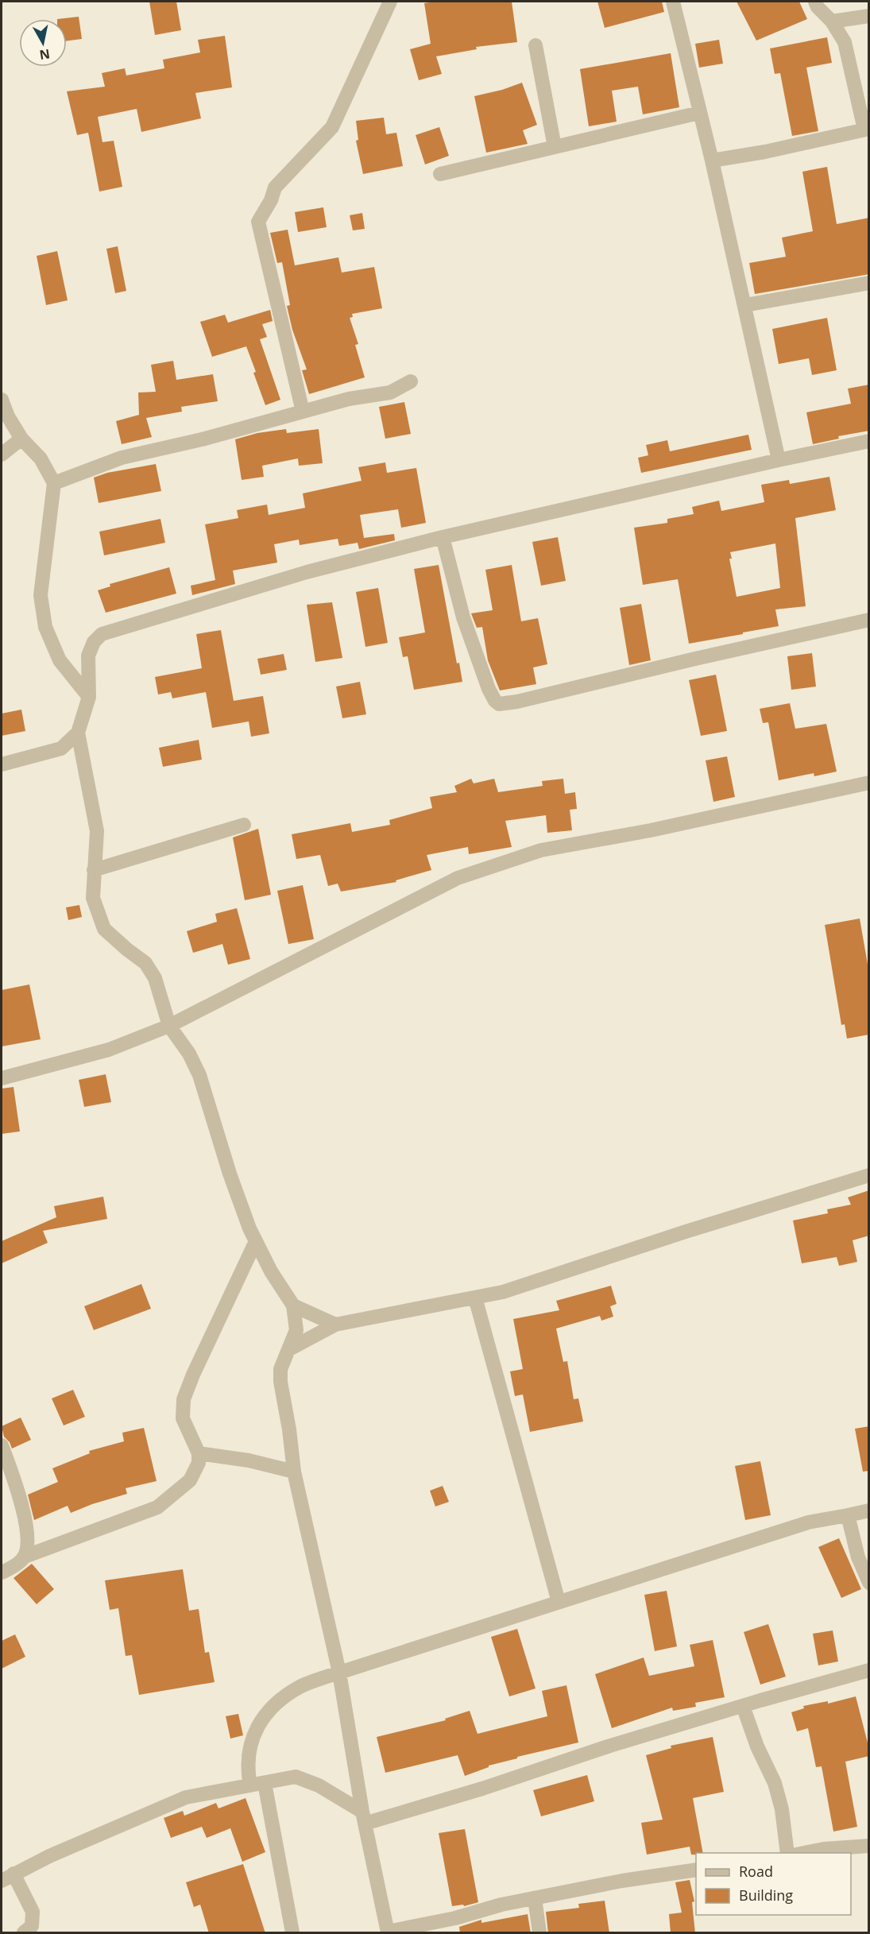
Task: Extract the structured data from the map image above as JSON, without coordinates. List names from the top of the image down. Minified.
{"legend":["Road","Building"],"north":"bottom"}
